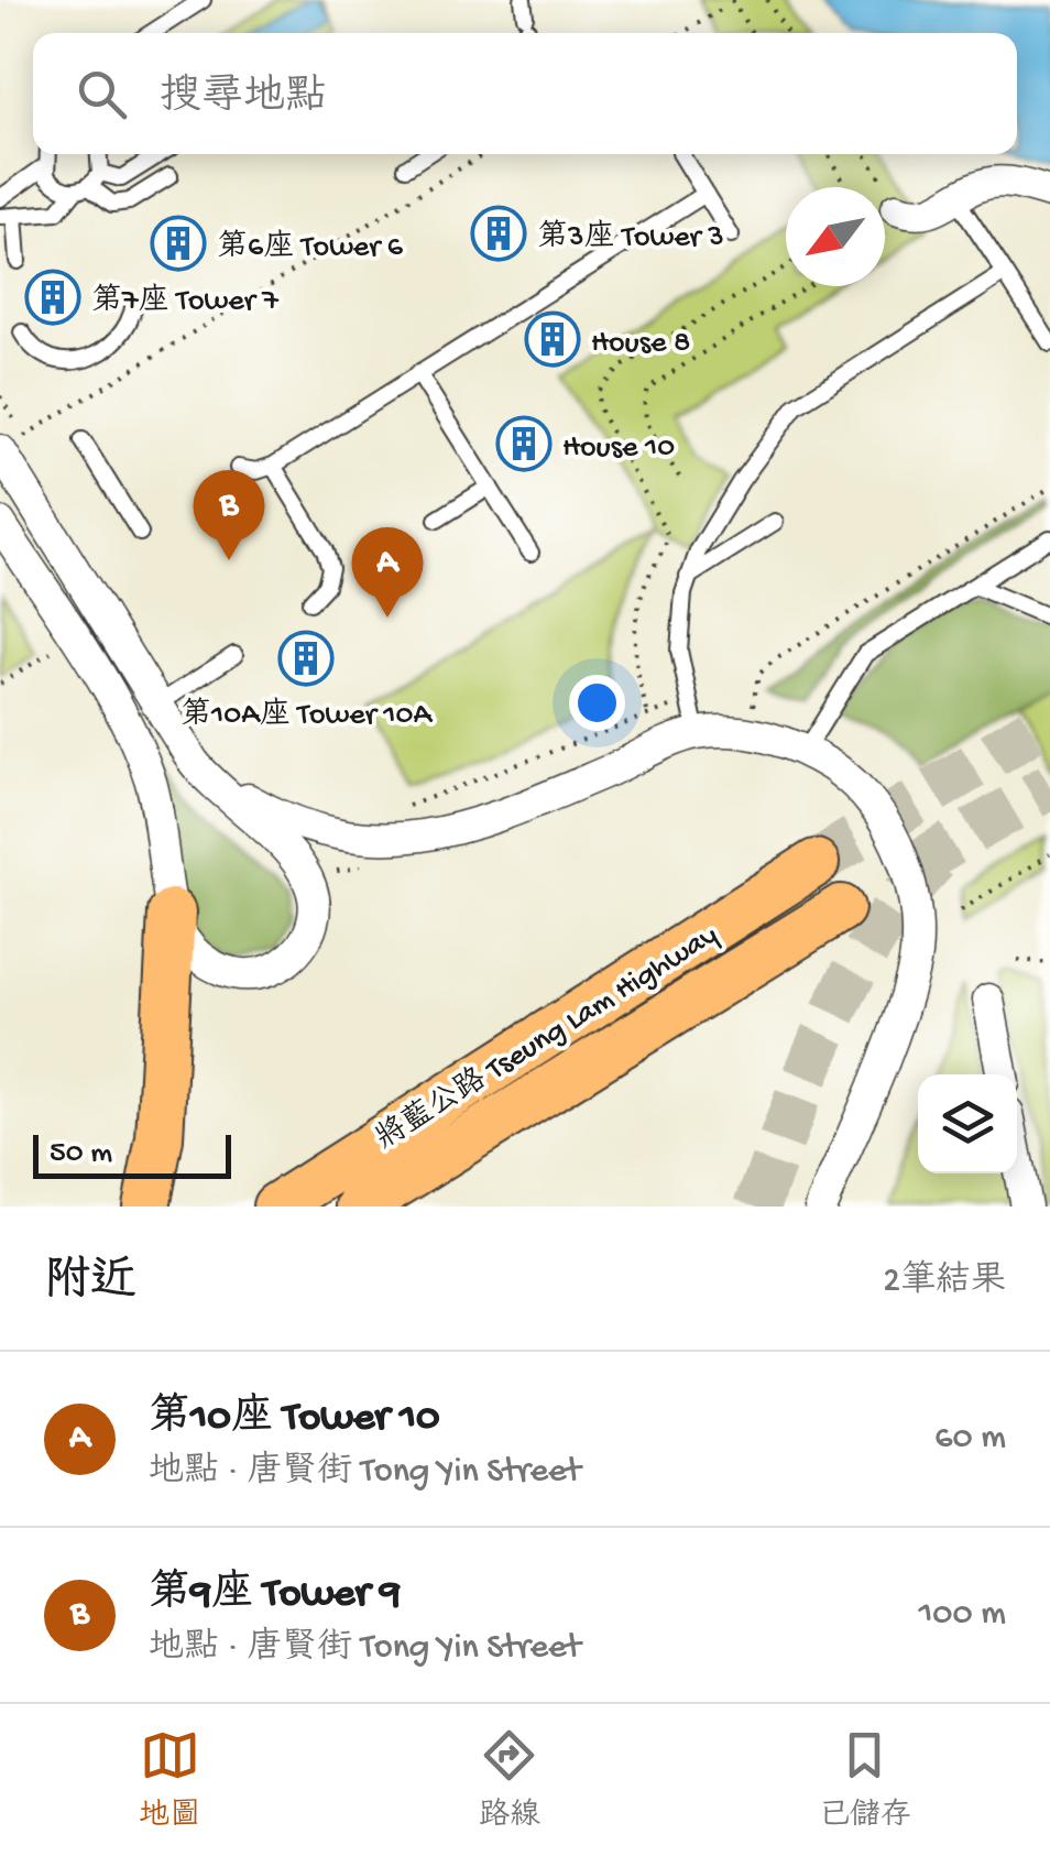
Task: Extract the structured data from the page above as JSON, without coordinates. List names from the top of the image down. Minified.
{"streets":{"main road":["將藍公路 Tseung Lam Highway"]},"places":{"building":["第3座 Tower 3","第6座 Tower 6","第7座 Tower 7","House 8","House 10","第10A座 Tower 10A"]},"scale_bar":"50 m","north":"bottom left","page":{"search":"搜尋地點","pins":["B","A"],"scale":"50 m","heading":["附近","2筆結果"],"list":[{"mark":"A","name":"第10座 Tower 10","note":"地點 · 唐賢街 Tong Yin Street","value":"60 m"},{"mark":"B","name":"第9座 Tower 9","note":"地點 · 唐賢街 Tong Yin Street","value":"100 m"}],"nav":["地圖","路線","已儲存"]}}
